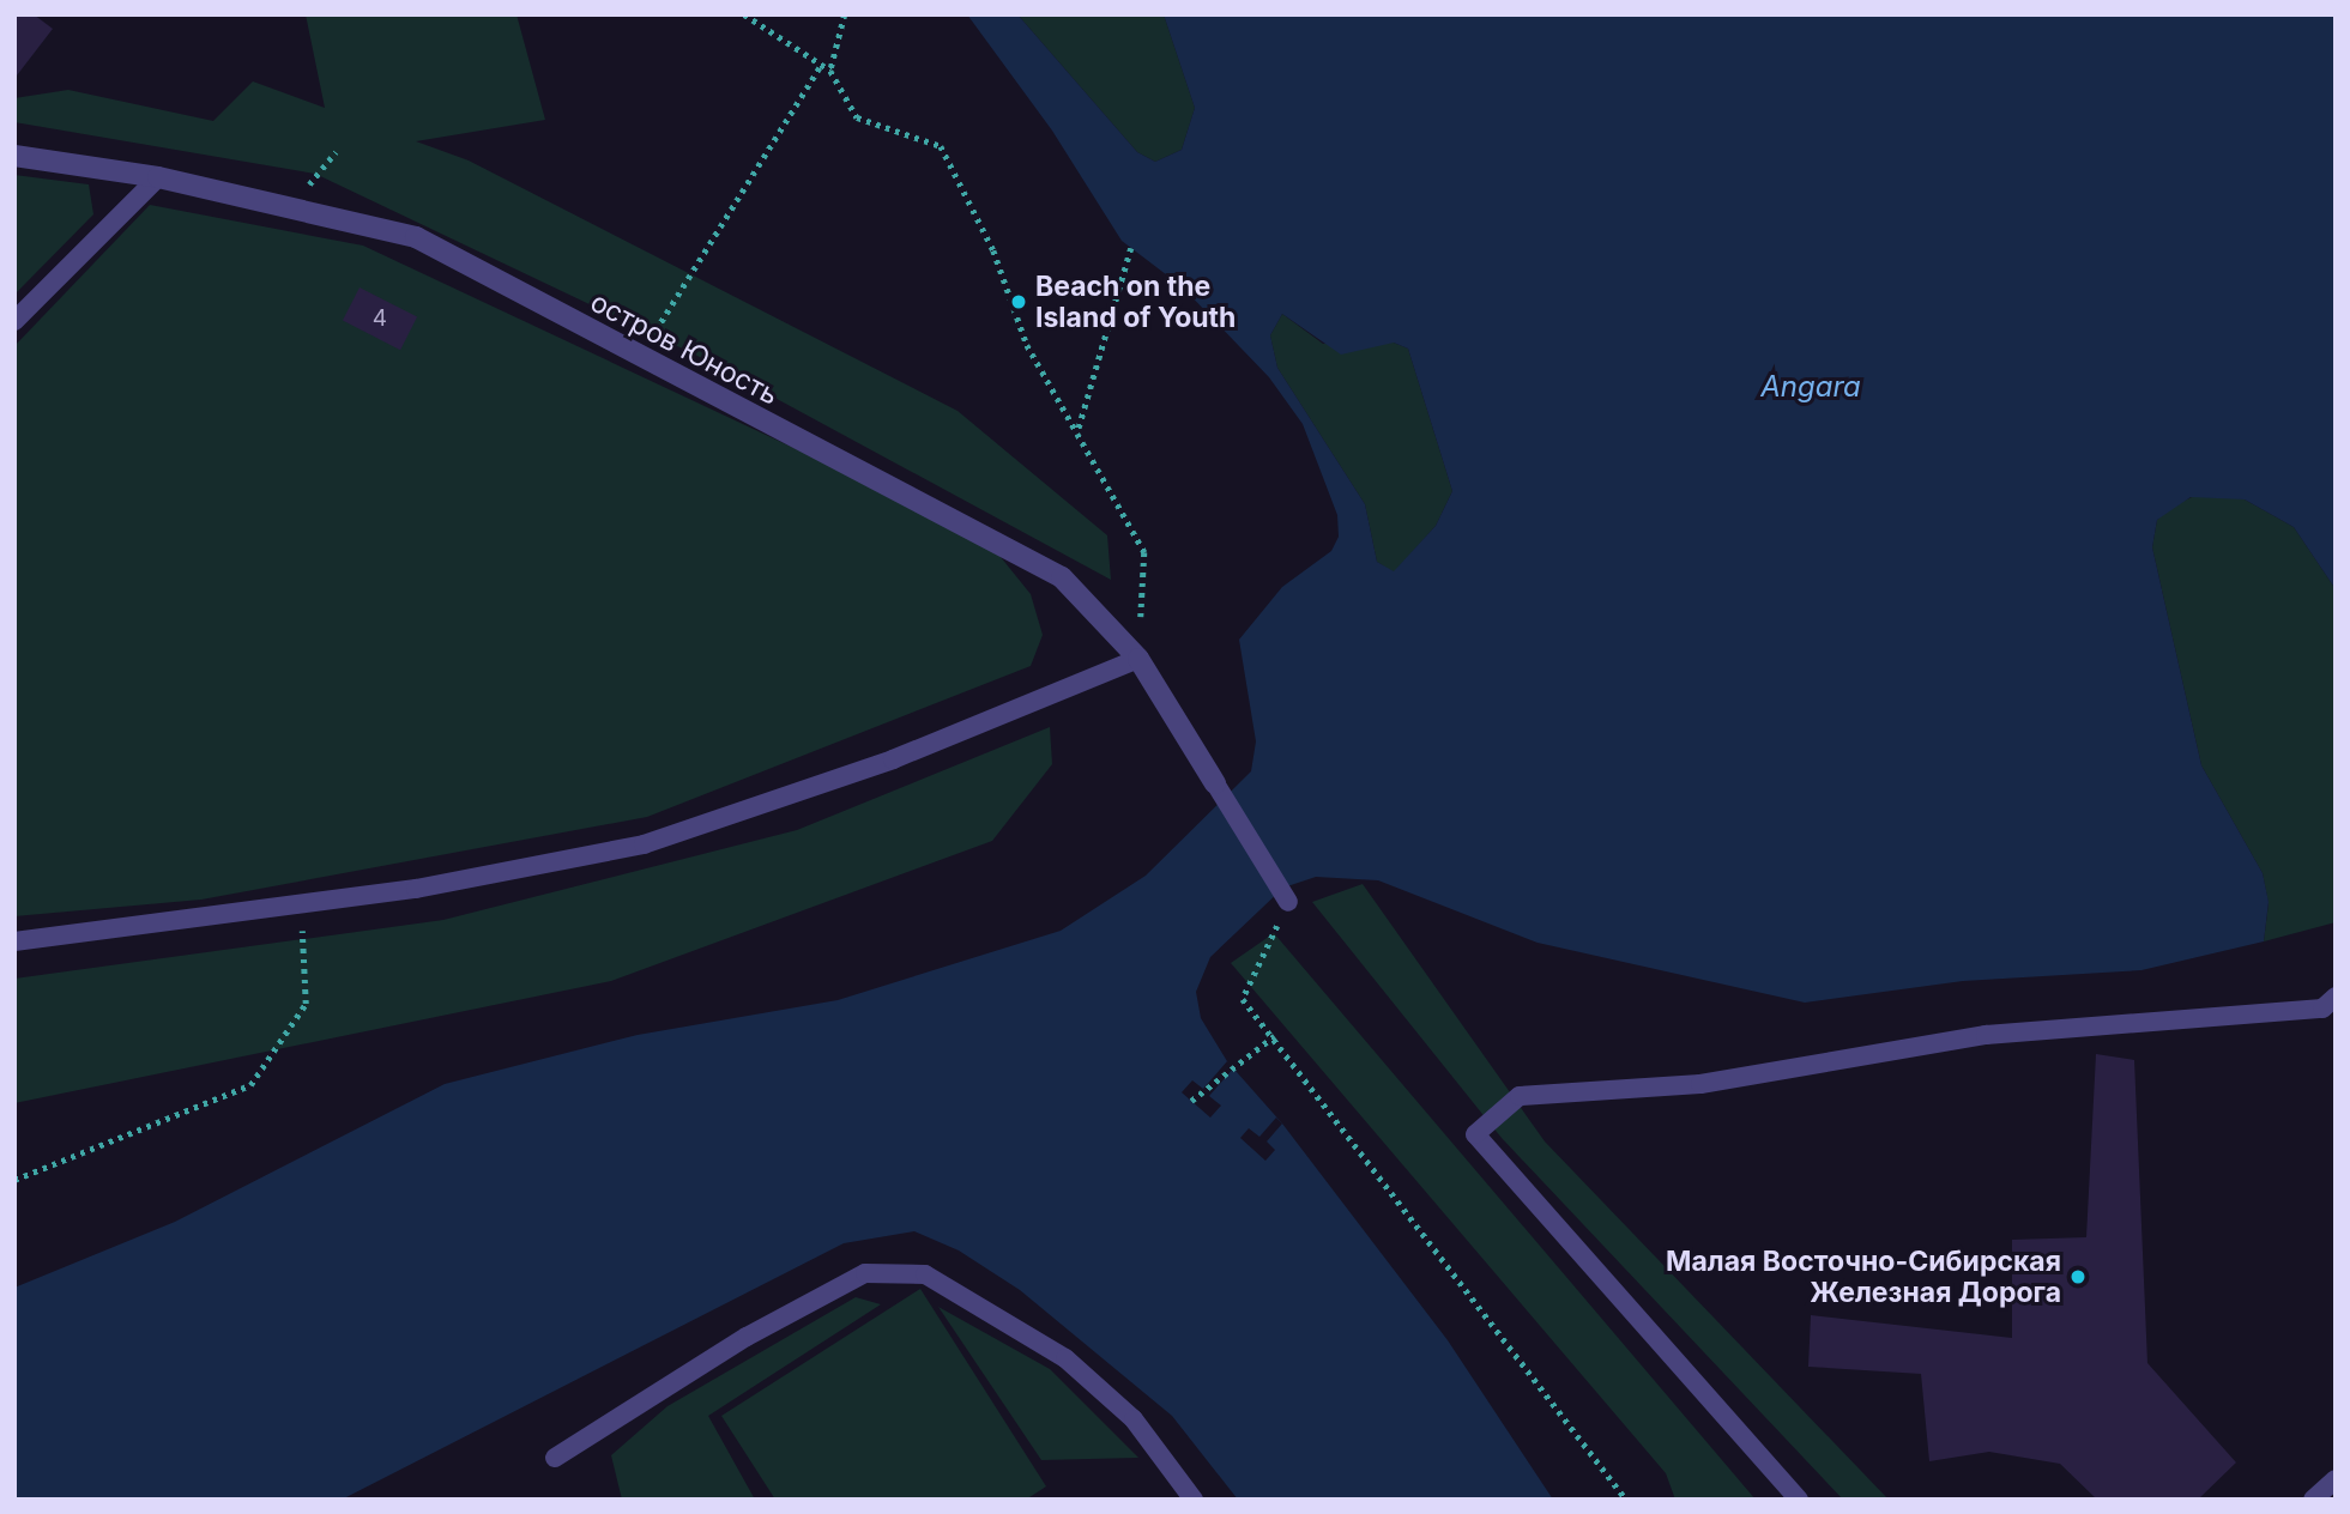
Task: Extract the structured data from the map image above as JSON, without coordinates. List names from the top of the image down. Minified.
{"streets":{"street":["остров Юность"]},"water":["Angara"],"places":["Beach on the Island of Youth","Малая Восточно-Сибирская Железная Дорога"],"house_numbers":["4"]}
